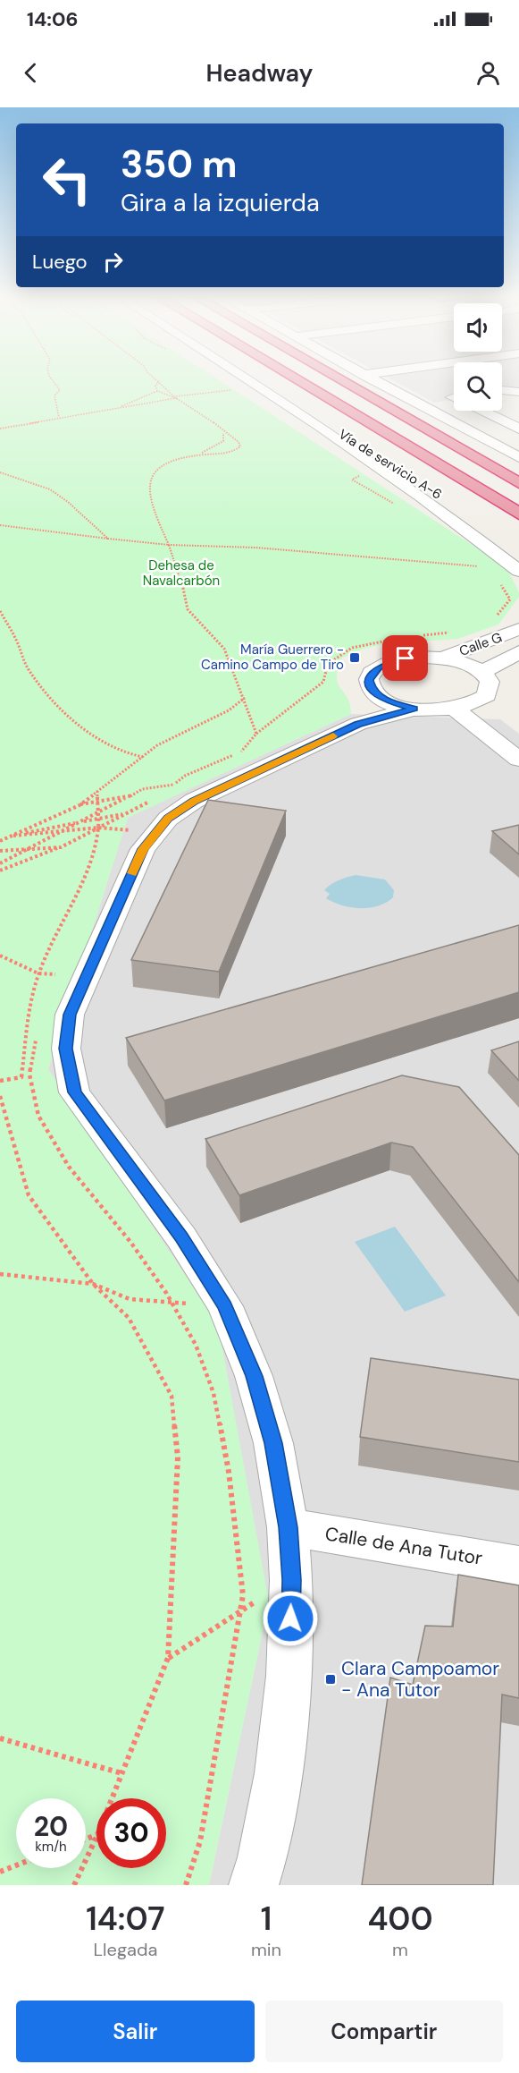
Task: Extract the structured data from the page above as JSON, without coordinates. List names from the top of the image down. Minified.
{"streets":{"street":["Vía de servicio A-6","Calle G","Calle de Ana Tutor"]},"parks":["Dehesa de Navalcarbón"],"places":{"transit":["María Guerrero - Camino Campo de Tiro","Clara Campoamor - Ana Tutor"]},"page":{"status":"14:06","header":"Headway","turn":["350 m","Gira a la izquierda"],"then":"Luego","speed":"20 km/h","limit":"30","eta":["14:07","Llegada","1","min","400","m"],"buttons":["Salir","Compartir"]}}
